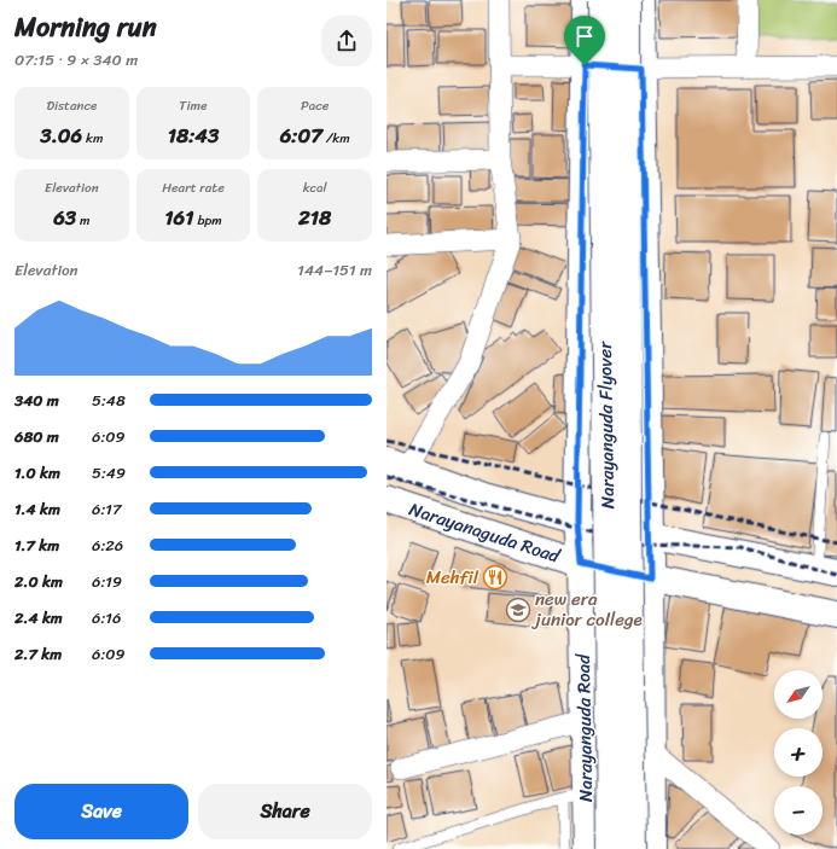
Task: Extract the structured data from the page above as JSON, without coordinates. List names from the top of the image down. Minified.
{"streets":{"main road":["Narayanguda Flyover","Narayanaguda Road","Narayanguda Road"]},"crossings":[["Narayanaguda Road","Narayanguda Road"]],"places":{"restaurant":["Mehfil"],"school or university":["new era junior college"]},"north":"bottom left","page":{"heading":["Morning run","07:15 · 9 × 340 m"],"stats":[["Distance","3.06 km"],["Time","18:43"],["Pace","6:07 /km"],["Elevation","63 m"],["Heart rate","161 bpm"],["kcal","218"]],"chart":["Elevation","144–151 m"],"list":[{"name":"340 m","note":"5:48"},{"name":"680 m","note":"6:09"},{"name":"1.0 km","note":"5:49"},{"name":"1.4 km","note":"6:17"},{"name":"1.7 km","note":"6:26"},{"name":"2.0 km","note":"6:19"},{"name":"2.4 km","note":"6:16"},{"name":"2.7 km","note":"6:09"}],"map_buttons":["+","−"],"buttons":["Save","Share"]}}
